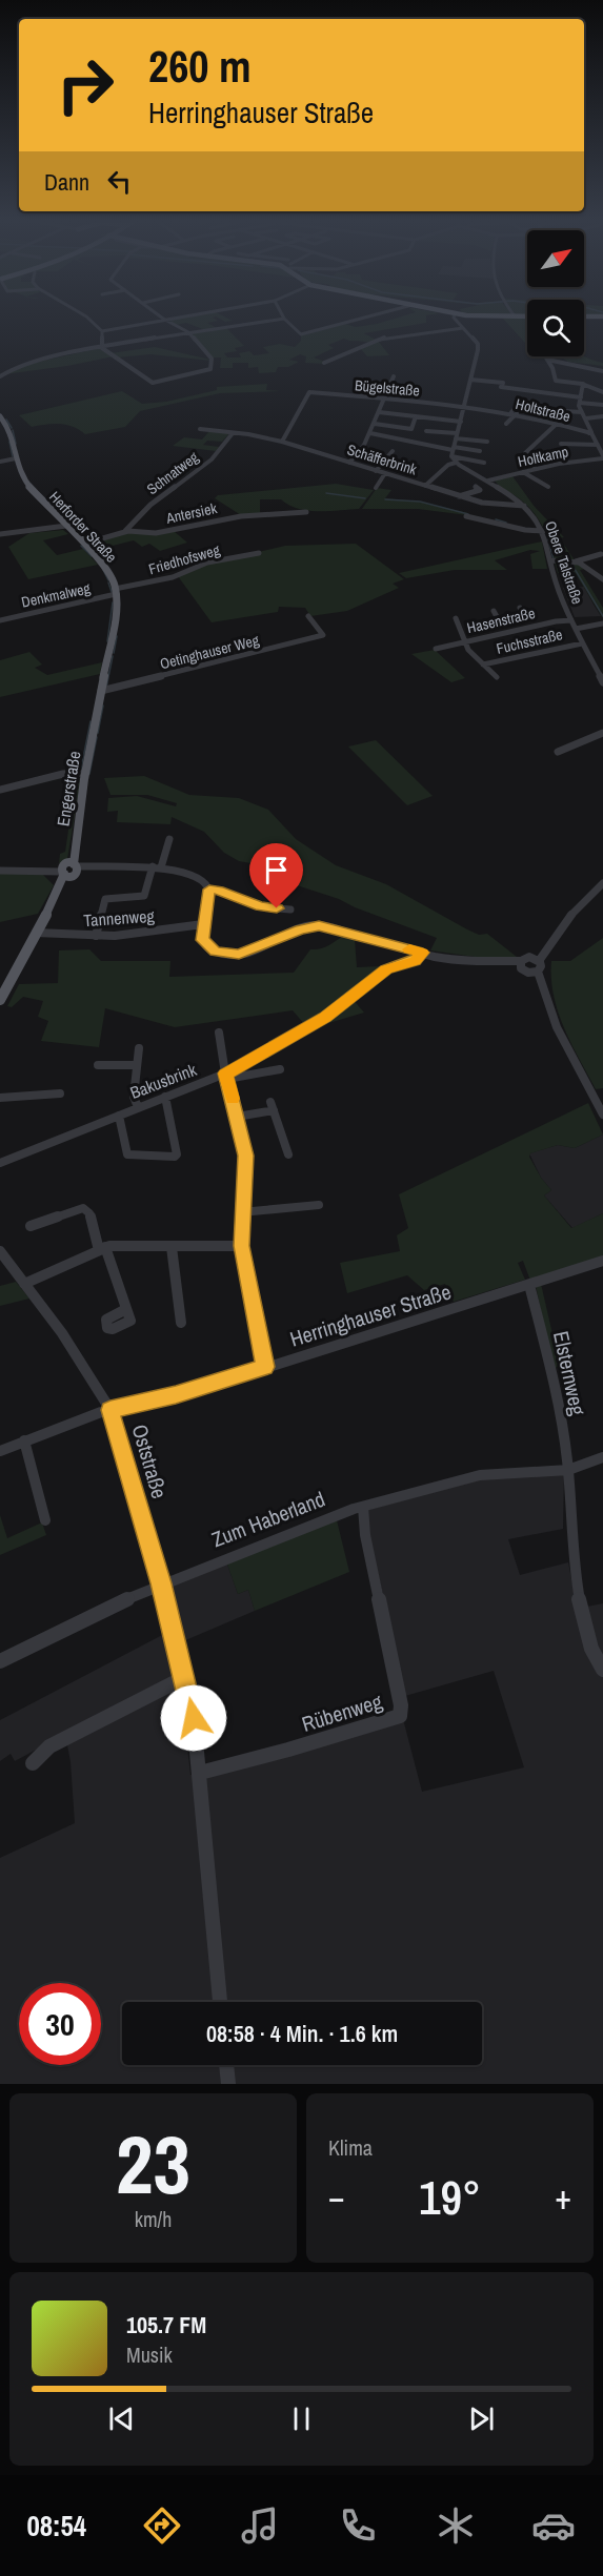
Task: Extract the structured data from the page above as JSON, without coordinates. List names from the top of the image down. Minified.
{"streets":{"main road":["Herforder Straße","Engerstraße"],"street":["Bügelstraße","Holtstraße","Holtkamp","Schäfferbrink","Schnatweg","Antersiek","Friedhofsweg","Obere Talstraße","Denkmalweg","Hasenstraße","Fuchsstraße","Oetinghauser Weg","Tannenweg","Bakusbrink","Herringhauser Straße","Elsternweg","Oststraße","Zum Haberland","Rübenweg"]},"crossings":[["Bügelstraße","Holtstraße"],["Bügelstraße","Schäfferbrink"],["Holtstraße","Holtkamp"],["Holtkamp","Obere Talstraße"],["Schäfferbrink","Schnatweg"],["Schäfferbrink","Obere Talstraße"],["Schnatweg","Antersiek"],["Antersiek","Herforder Straße"],["Herforder Straße","Friedhofsweg"],["Herforder Straße","Denkmalweg"],["Friedhofsweg","Denkmalweg"],["Obere Talstraße","Hasenstraße"],["Obere Talstraße","Fuchsstraße"],["Oetinghauser Weg","Engerstraße"],["Engerstraße","Tannenweg"],["Herringhauser Straße","Elsternweg"],["Herringhauser Straße","Oststraße"],["Elsternweg","Zum Haberland"],["Oststraße","Zum Haberland"],["Oststraße","Rübenweg"],["Zum Haberland","Rübenweg"]],"north":"top right","page":{"turn":["260 m","Herringhauser Straße"],"then":"Dann","limit":"30","trip":"08:58 · 4 Min. · 1.6 km","tile":[["23","km/h"],"Klima"],"heat":["−","19°","+"],"song":["105.7 FM","Musik"],"tabs":"08:54"}}
